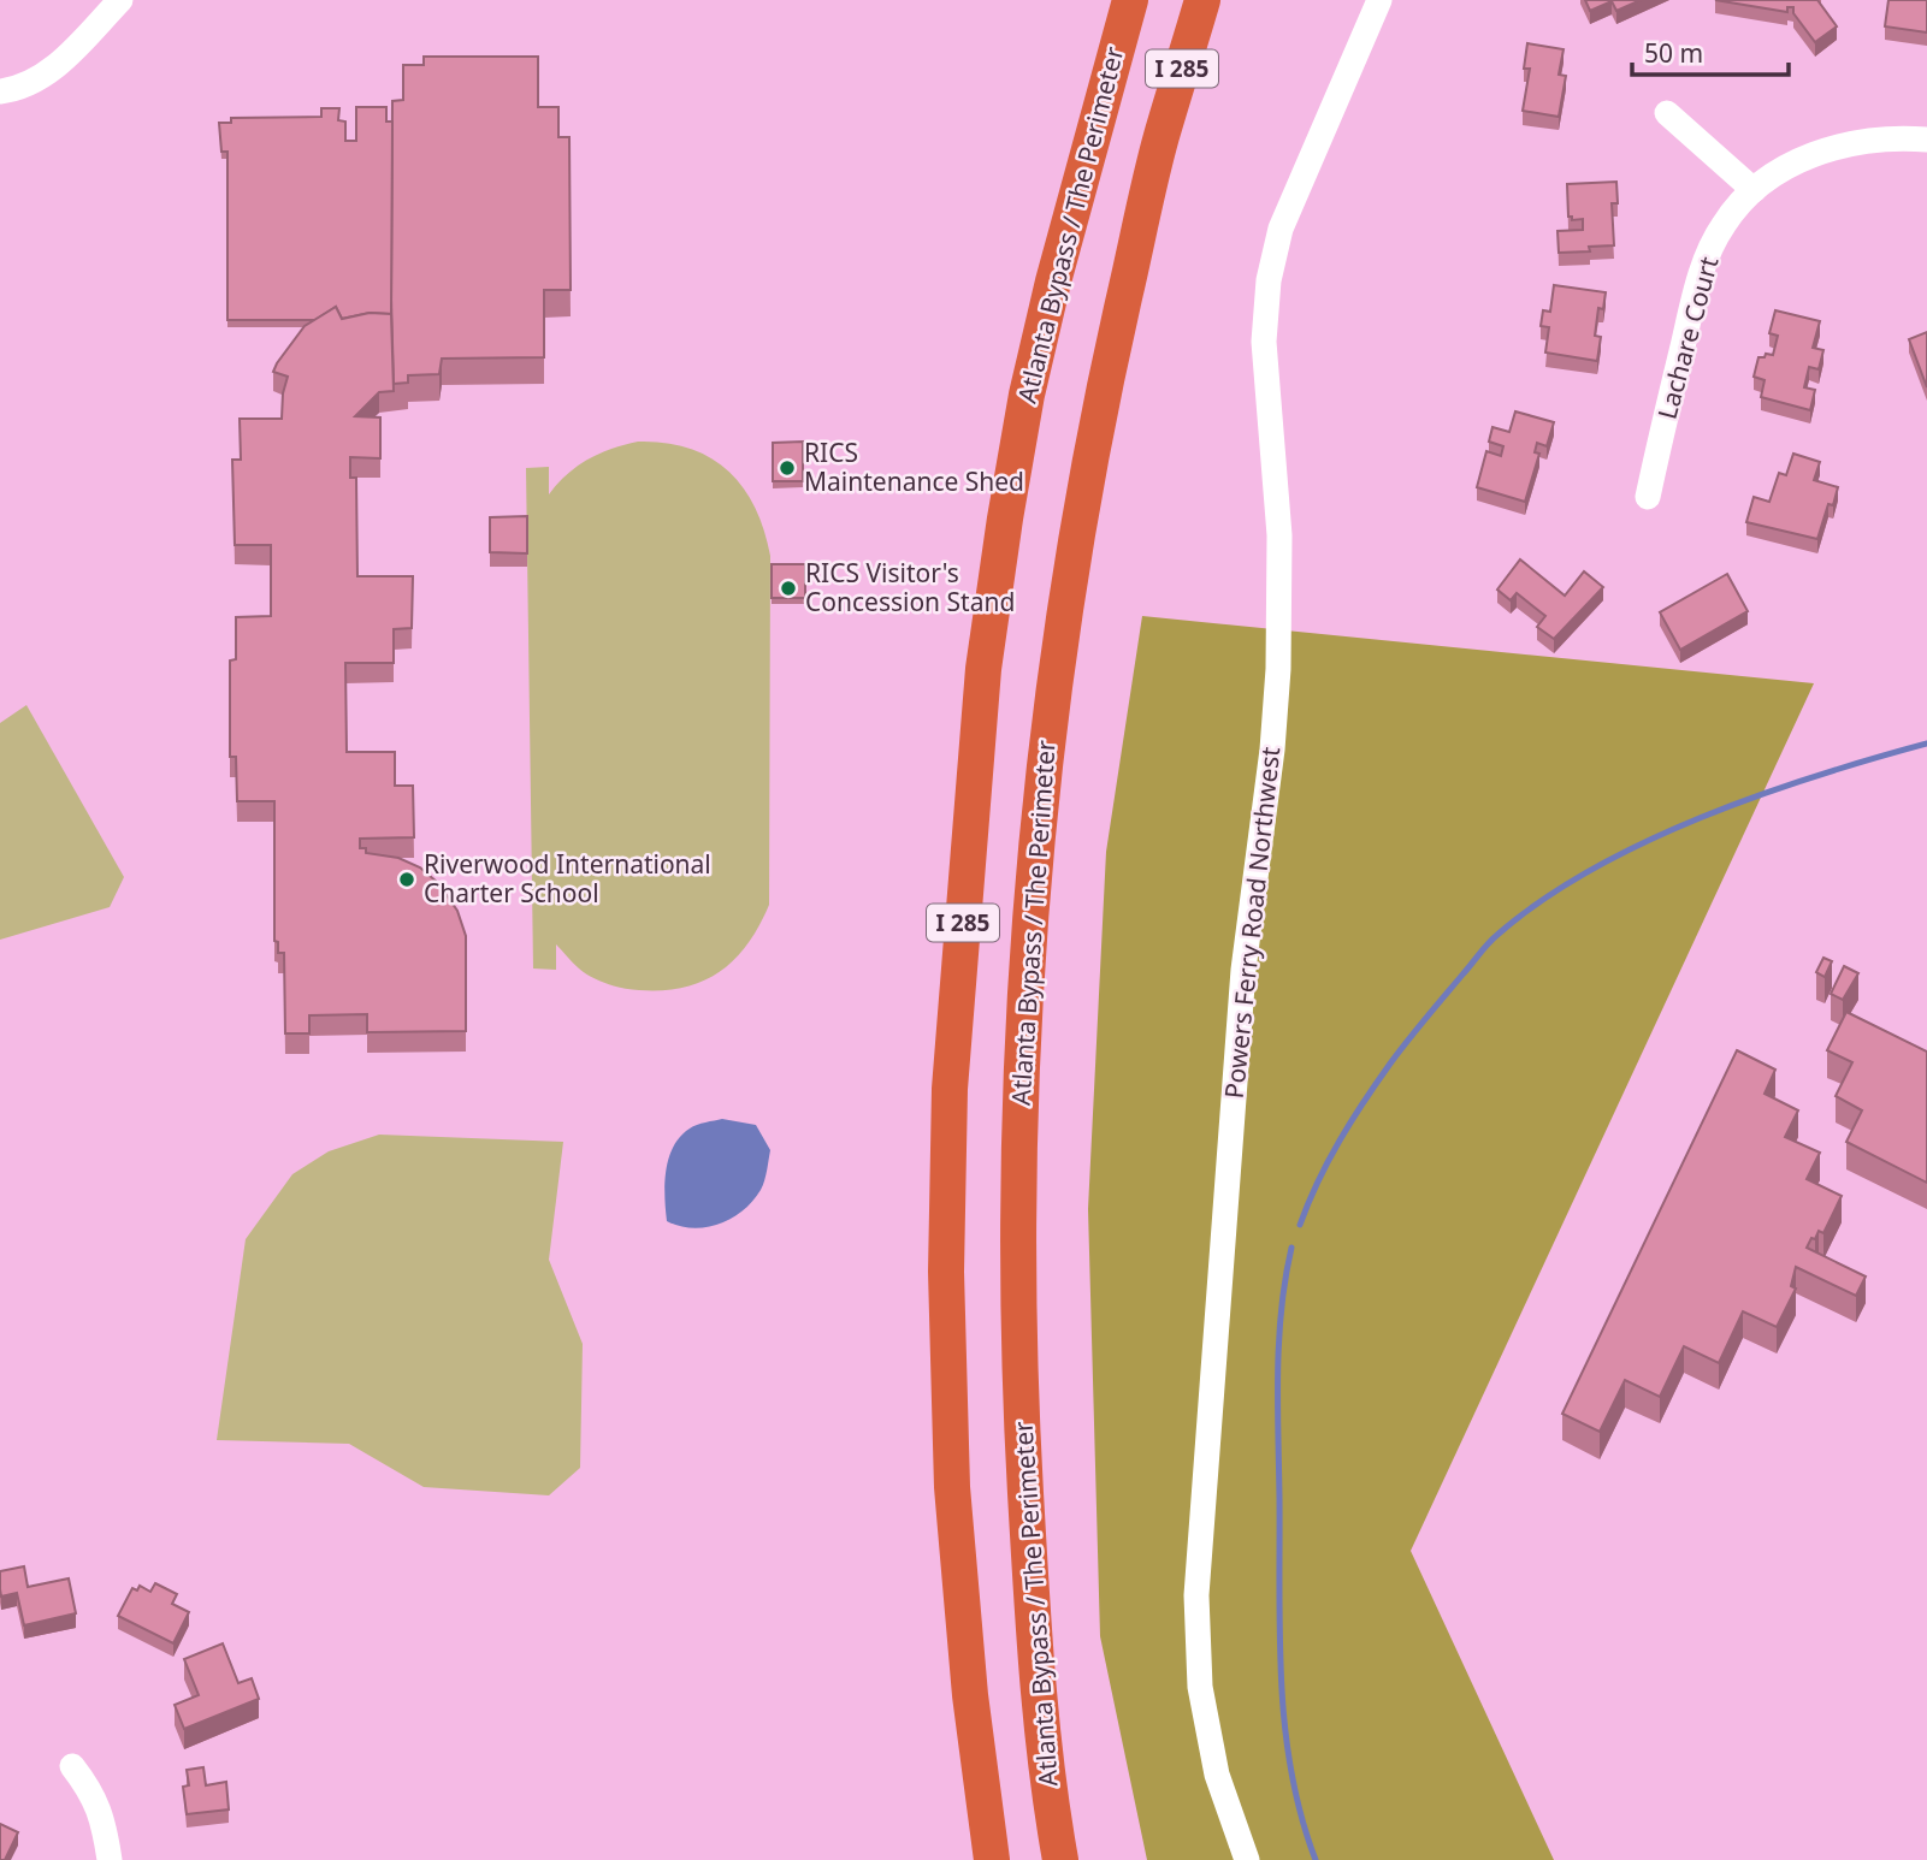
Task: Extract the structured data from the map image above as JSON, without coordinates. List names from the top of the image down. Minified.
{"streets":{"highway":["I 285","Atlanta Bypass / The Perimeter"],"street":["Lachare Court","Powers Ferry Road Northwest"]},"places":["RICS Maintenance Shed","RICS Visitor's Concession Stand","Riverwood International Charter School"],"scale_bar":"50 m"}
